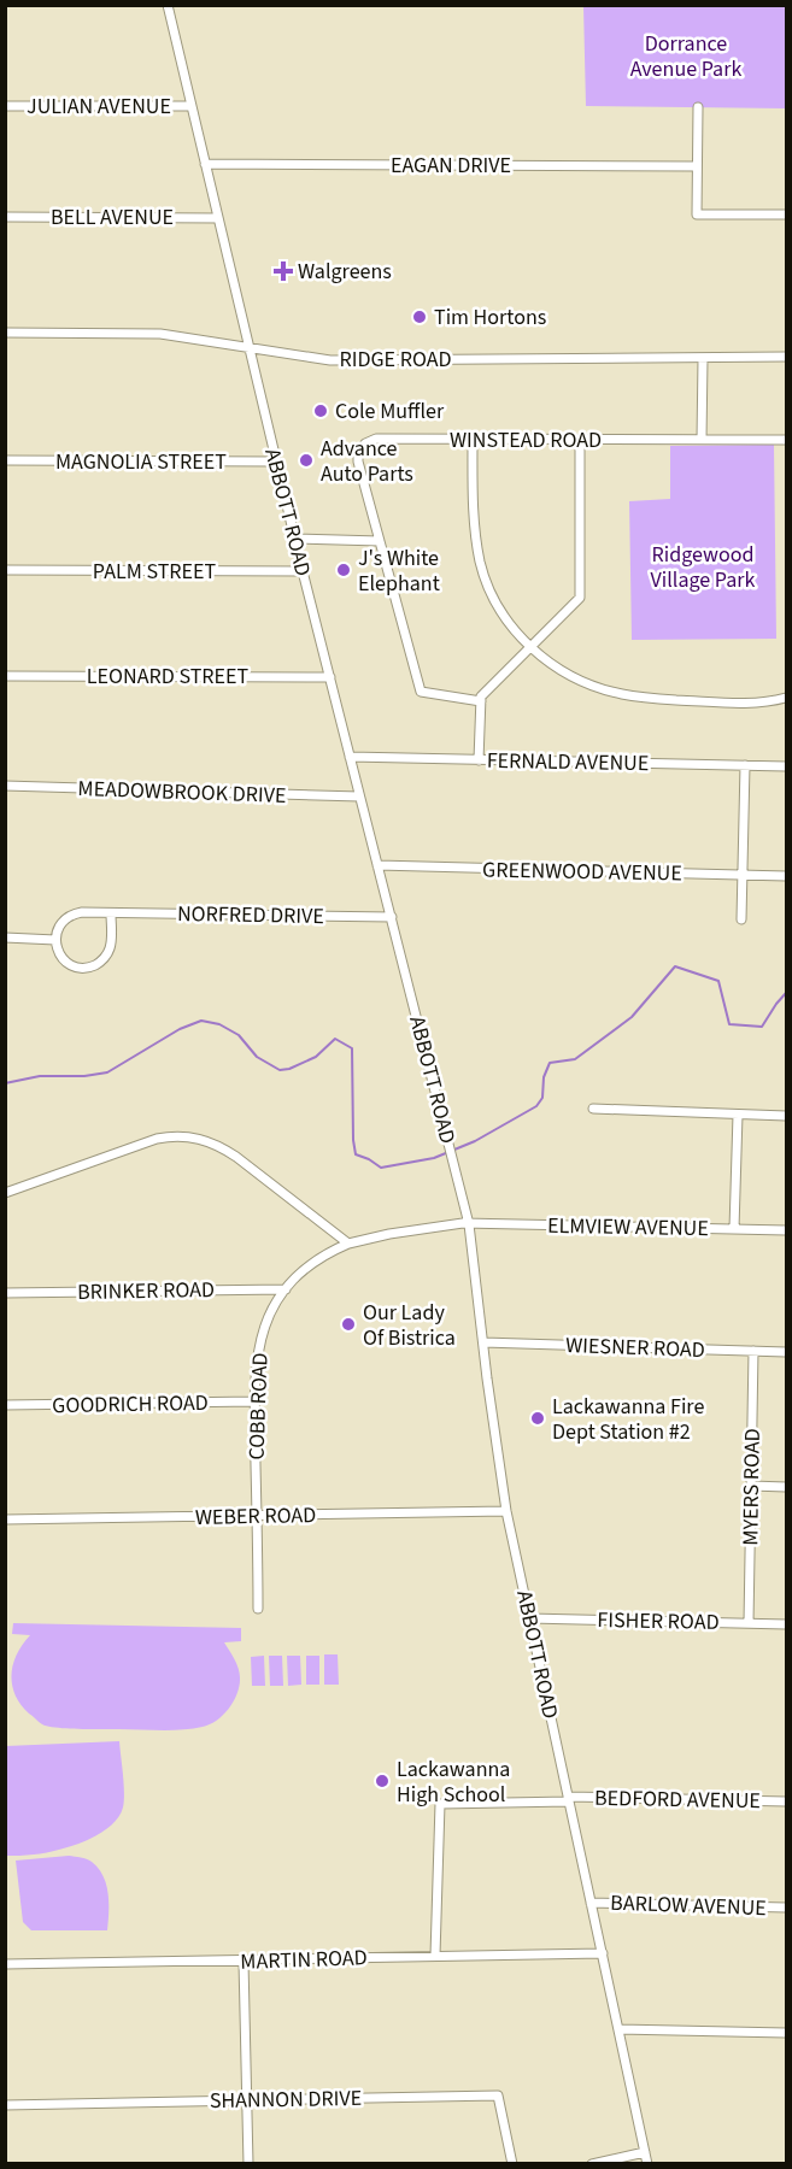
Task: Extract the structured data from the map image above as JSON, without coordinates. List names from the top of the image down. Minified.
{"streets":{"street":["JULIAN AVENUE","EAGAN DRIVE","BELL AVENUE","RIDGE ROAD","WINSTEAD ROAD","MAGNOLIA STREET","ABBOTT ROAD","PALM STREET","LEONARD STREET","FERNALD AVENUE","MEADOWBROOK DRIVE","GREENWOOD AVENUE","NORFRED DRIVE","ELMVIEW AVENUE","BRINKER ROAD","WIESNER ROAD","GOODRICH ROAD","COBB ROAD","MYERS ROAD","WEBER ROAD","FISHER ROAD","BEDFORD AVENUE","BARLOW AVENUE","MARTIN ROAD","SHANNON DRIVE"]},"crossings":[["JULIAN AVENUE","ABBOTT ROAD"],["EAGAN DRIVE","ABBOTT ROAD"],["BELL AVENUE","ABBOTT ROAD"],["RIDGE ROAD","ABBOTT ROAD"],["MAGNOLIA STREET","ABBOTT ROAD"],["ABBOTT ROAD","PALM STREET"],["ABBOTT ROAD","LEONARD STREET"],["ABBOTT ROAD","FERNALD AVENUE"],["ABBOTT ROAD","MEADOWBROOK DRIVE"],["ABBOTT ROAD","GREENWOOD AVENUE"],["ABBOTT ROAD","NORFRED DRIVE"],["ABBOTT ROAD","ELMVIEW AVENUE"],["ABBOTT ROAD","WIESNER ROAD"],["ABBOTT ROAD","WEBER ROAD"],["ABBOTT ROAD","FISHER ROAD"],["ABBOTT ROAD","BEDFORD AVENUE"],["ABBOTT ROAD","BARLOW AVENUE"],["ABBOTT ROAD","MARTIN ROAD"],["ELMVIEW AVENUE","COBB ROAD"],["BRINKER ROAD","COBB ROAD"],["WIESNER ROAD","MYERS ROAD"],["GOODRICH ROAD","COBB ROAD"],["COBB ROAD","WEBER ROAD"],["MYERS ROAD","FISHER ROAD"],["BEDFORD AVENUE","MARTIN ROAD"]],"parks":["Dorrance Avenue Park","Ridgewood Village Park"],"places":{"health":["Walgreens"],"other":["Tim Hortons","Cole Muffler","Advance Auto Parts","J's White Elephant","Our Lady Of Bistrica","Lackawanna Fire Dept Station #2","Lackawanna High School"]}}
